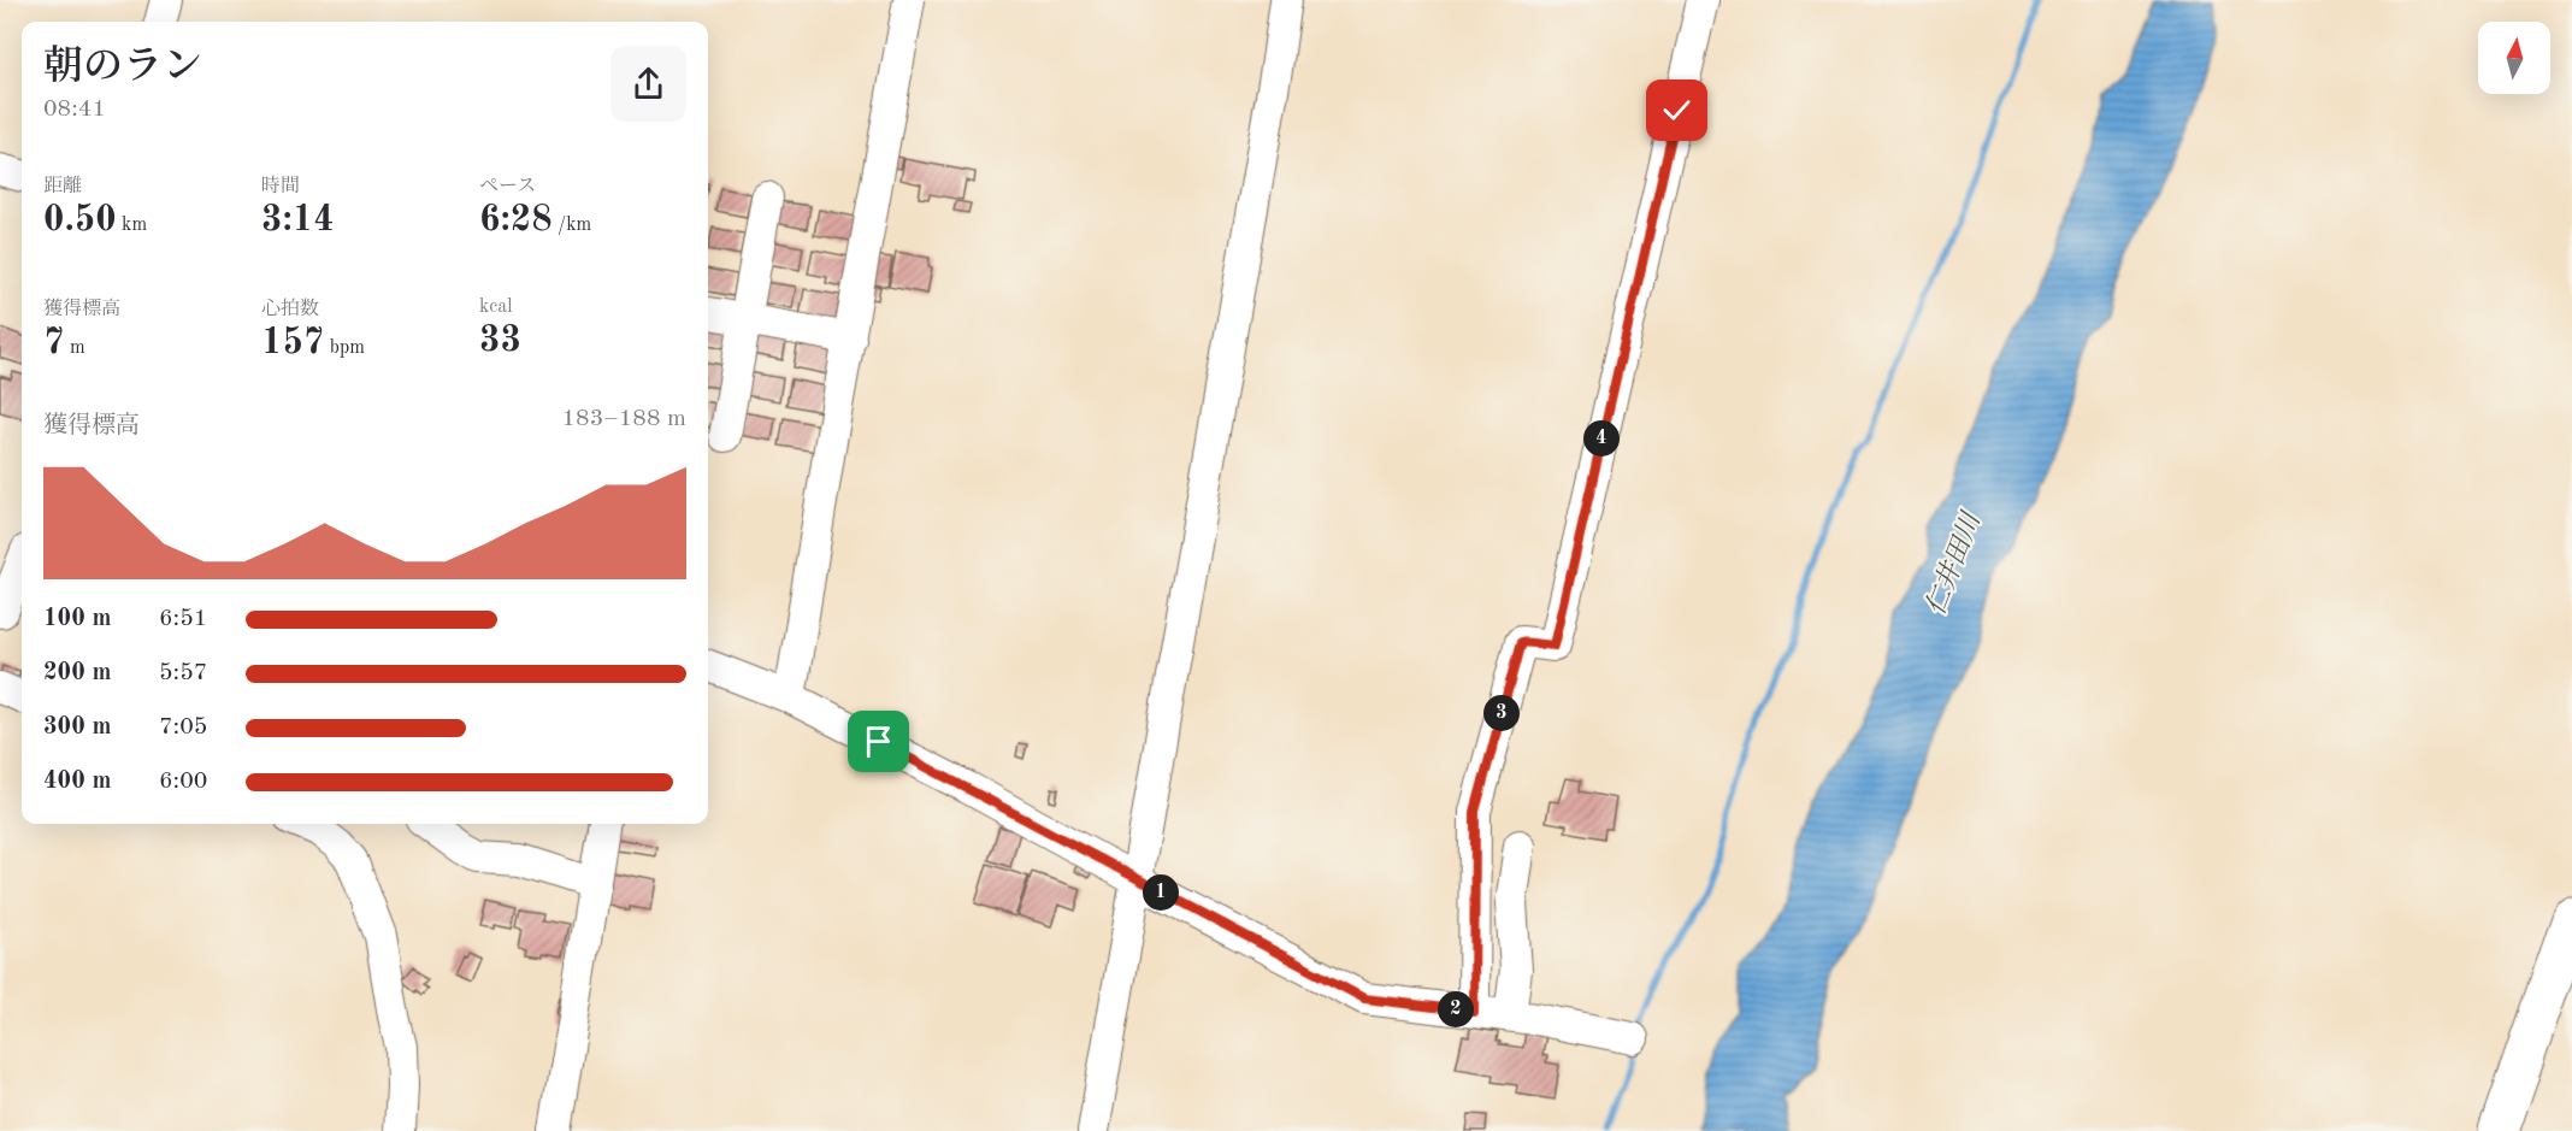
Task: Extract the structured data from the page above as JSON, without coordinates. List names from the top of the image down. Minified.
{"water":["仁井田川"],"north":"top","page":{"heading":["朝のラン","08:41"],"stats":[["距離","0.50 km"],["時間","3:14"],["ペース","6:28 /km"],["獲得標高","7 m"],["心拍数","157 bpm"],["kcal","33"]],"chart":["獲得標高","183–188 m"],"pins":["4","3","1","2"],"list":[{"name":"100 m","note":"6:51"},{"name":"200 m","note":"5:57"},{"name":"300 m","note":"7:05"},{"name":"400 m","note":"6:00"}]}}
